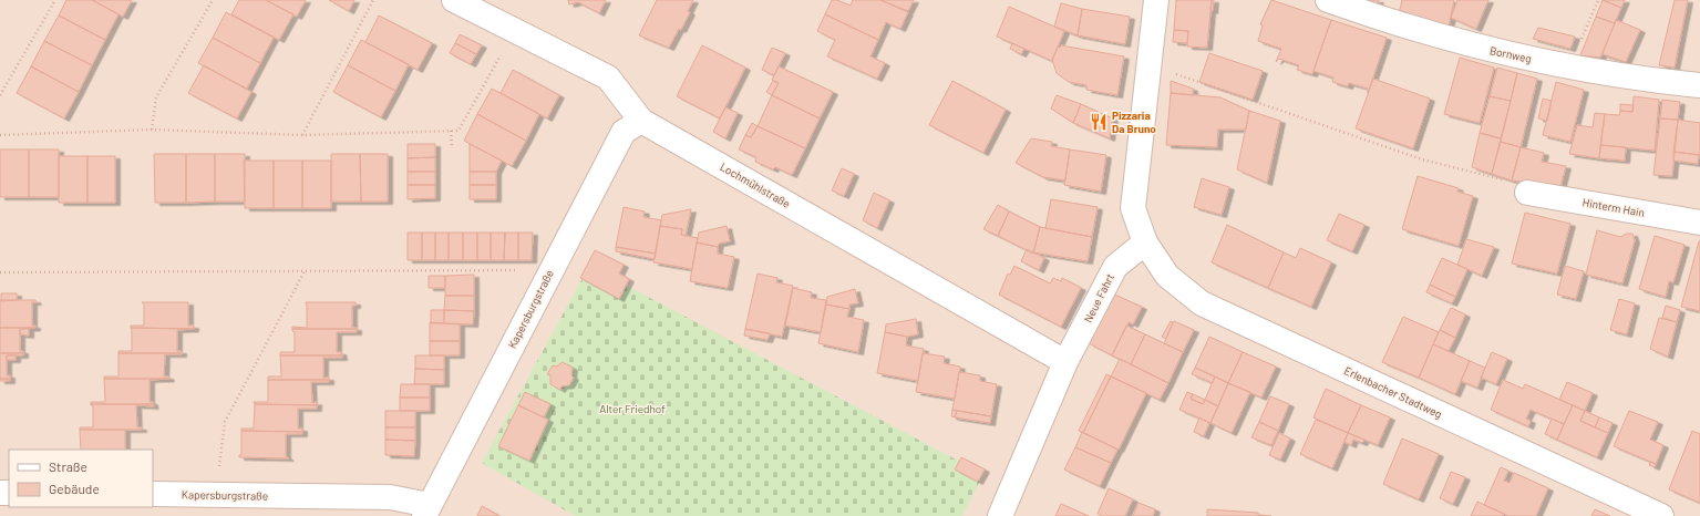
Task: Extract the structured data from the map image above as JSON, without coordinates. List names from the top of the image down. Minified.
{"streets":{"street":["Bornweg","Lochmühlstraße","Hinterm Hain","Neue Fahrt","Kapersburgstraße","Erlenbacher Stadtweg"]},"crossings":[["Lochmühlstraße","Neue Fahrt"],["Lochmühlstraße","Kapersburgstraße"],["Neue Fahrt","Erlenbacher Stadtweg"]],"parks":["Alter Friedhof"],"places":{"restaurant":["Pizzaria Da Bruno"]},"legend":["Straße","Gebäude"]}
